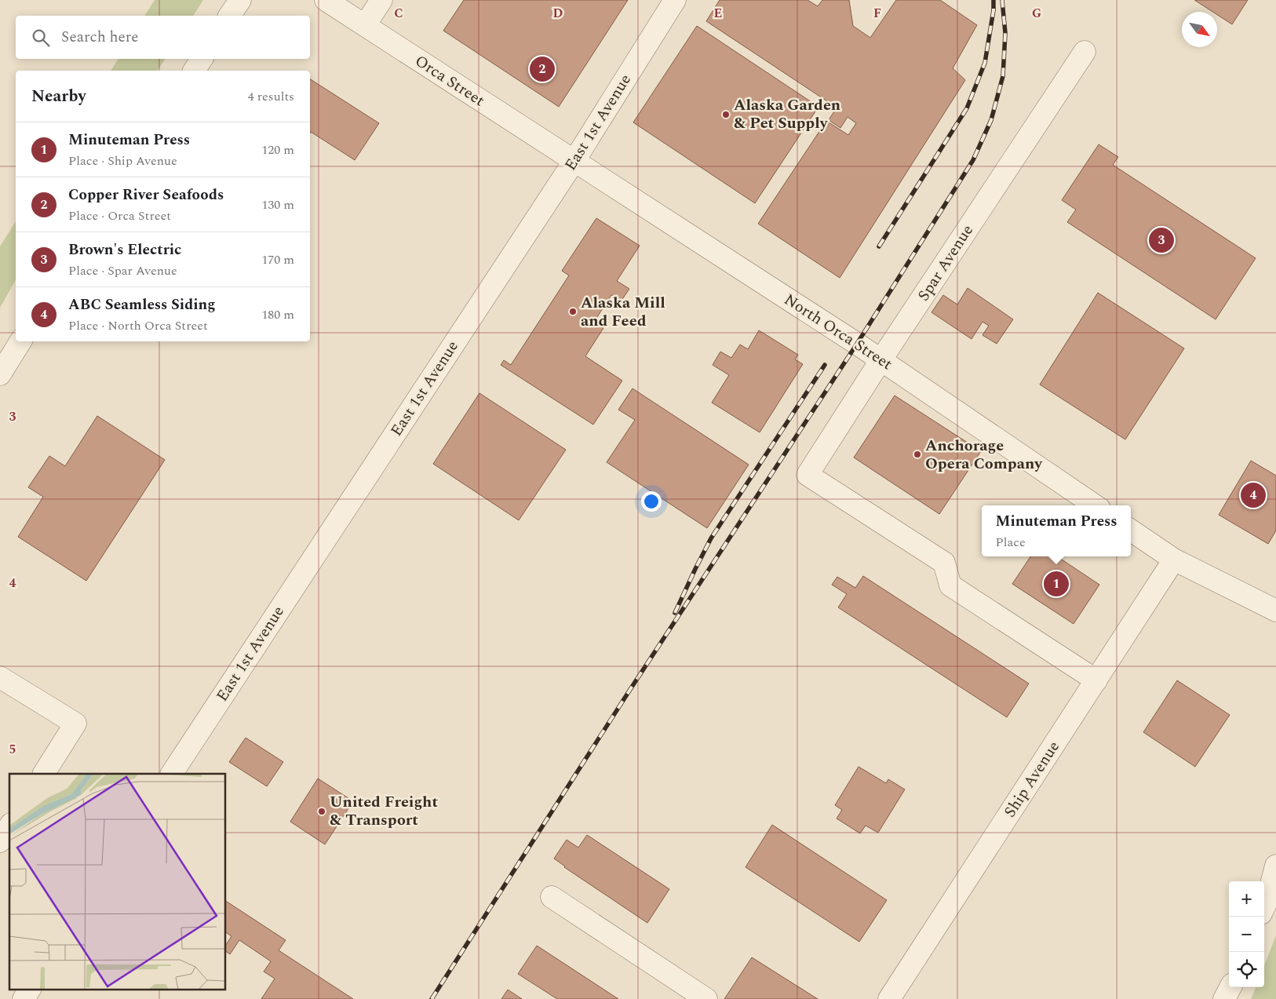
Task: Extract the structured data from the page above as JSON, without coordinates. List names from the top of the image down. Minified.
{"streets":{"street":["Orca Street","East 1st Avenue","Spar Avenue","North Orca Street","Ship Avenue"]},"crossings":[["Orca Street","East 1st Avenue"],["Orca Street","North Orca Street"],["East 1st Avenue","North Orca Street"],["Spar Avenue","North Orca Street"],["Spar Avenue","Ship Avenue"]],"places":["Alaska Garden & Pet Supply","Alaska Mill and Feed","Anchorage Opera Company","United Freight & Transport"],"north":"bottom right","page":{"search":"Search here","pins":["2","3","4","1"],"heading":["Nearby","4 results"],"list":[{"mark":"1","name":"Minuteman Press","note":"Place · Ship Avenue","value":"120 m"},{"mark":"2","name":"Copper River Seafoods","note":"Place · Orca Street","value":"130 m"},{"mark":"3","name":"Brown's Electric","note":"Place · Spar Avenue","value":"170 m"},{"mark":"4","name":"ABC Seamless Siding","note":"Place · North Orca Street","value":"180 m"}],"popup":["Minuteman Press","Place"],"map_buttons":["+","−"]},"grid":{"columns":["C","D","E","F","G"],"rows":["3","4","5"]}}
